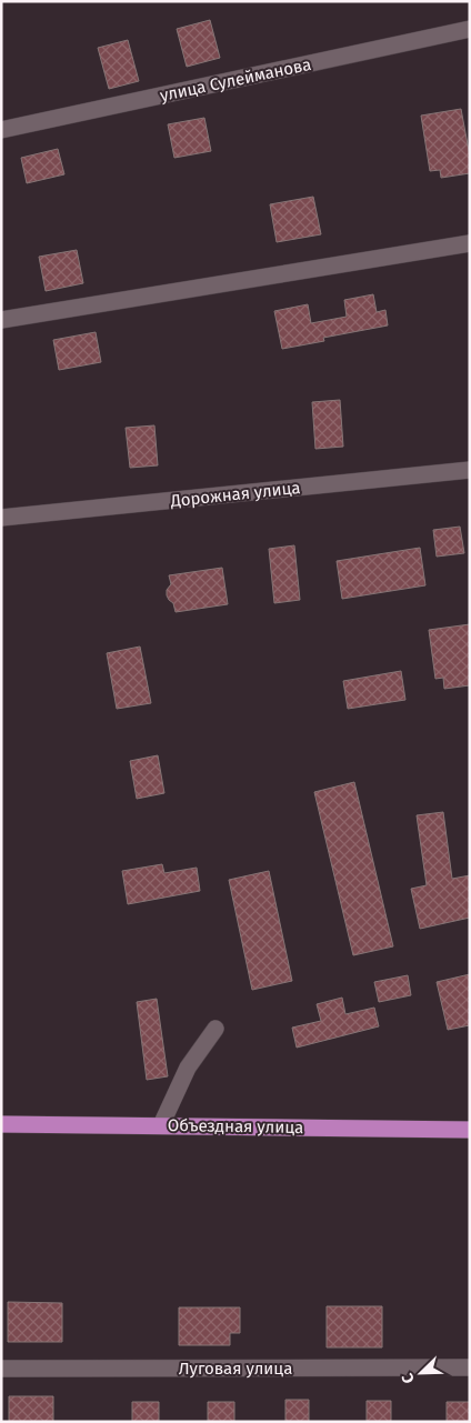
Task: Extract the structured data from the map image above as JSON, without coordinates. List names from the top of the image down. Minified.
{"streets":{"main road":["Объездная улица"],"street":["улица Сулейманова","Дорожная улица","Луговая улица"]},"north":"bottom left"}
